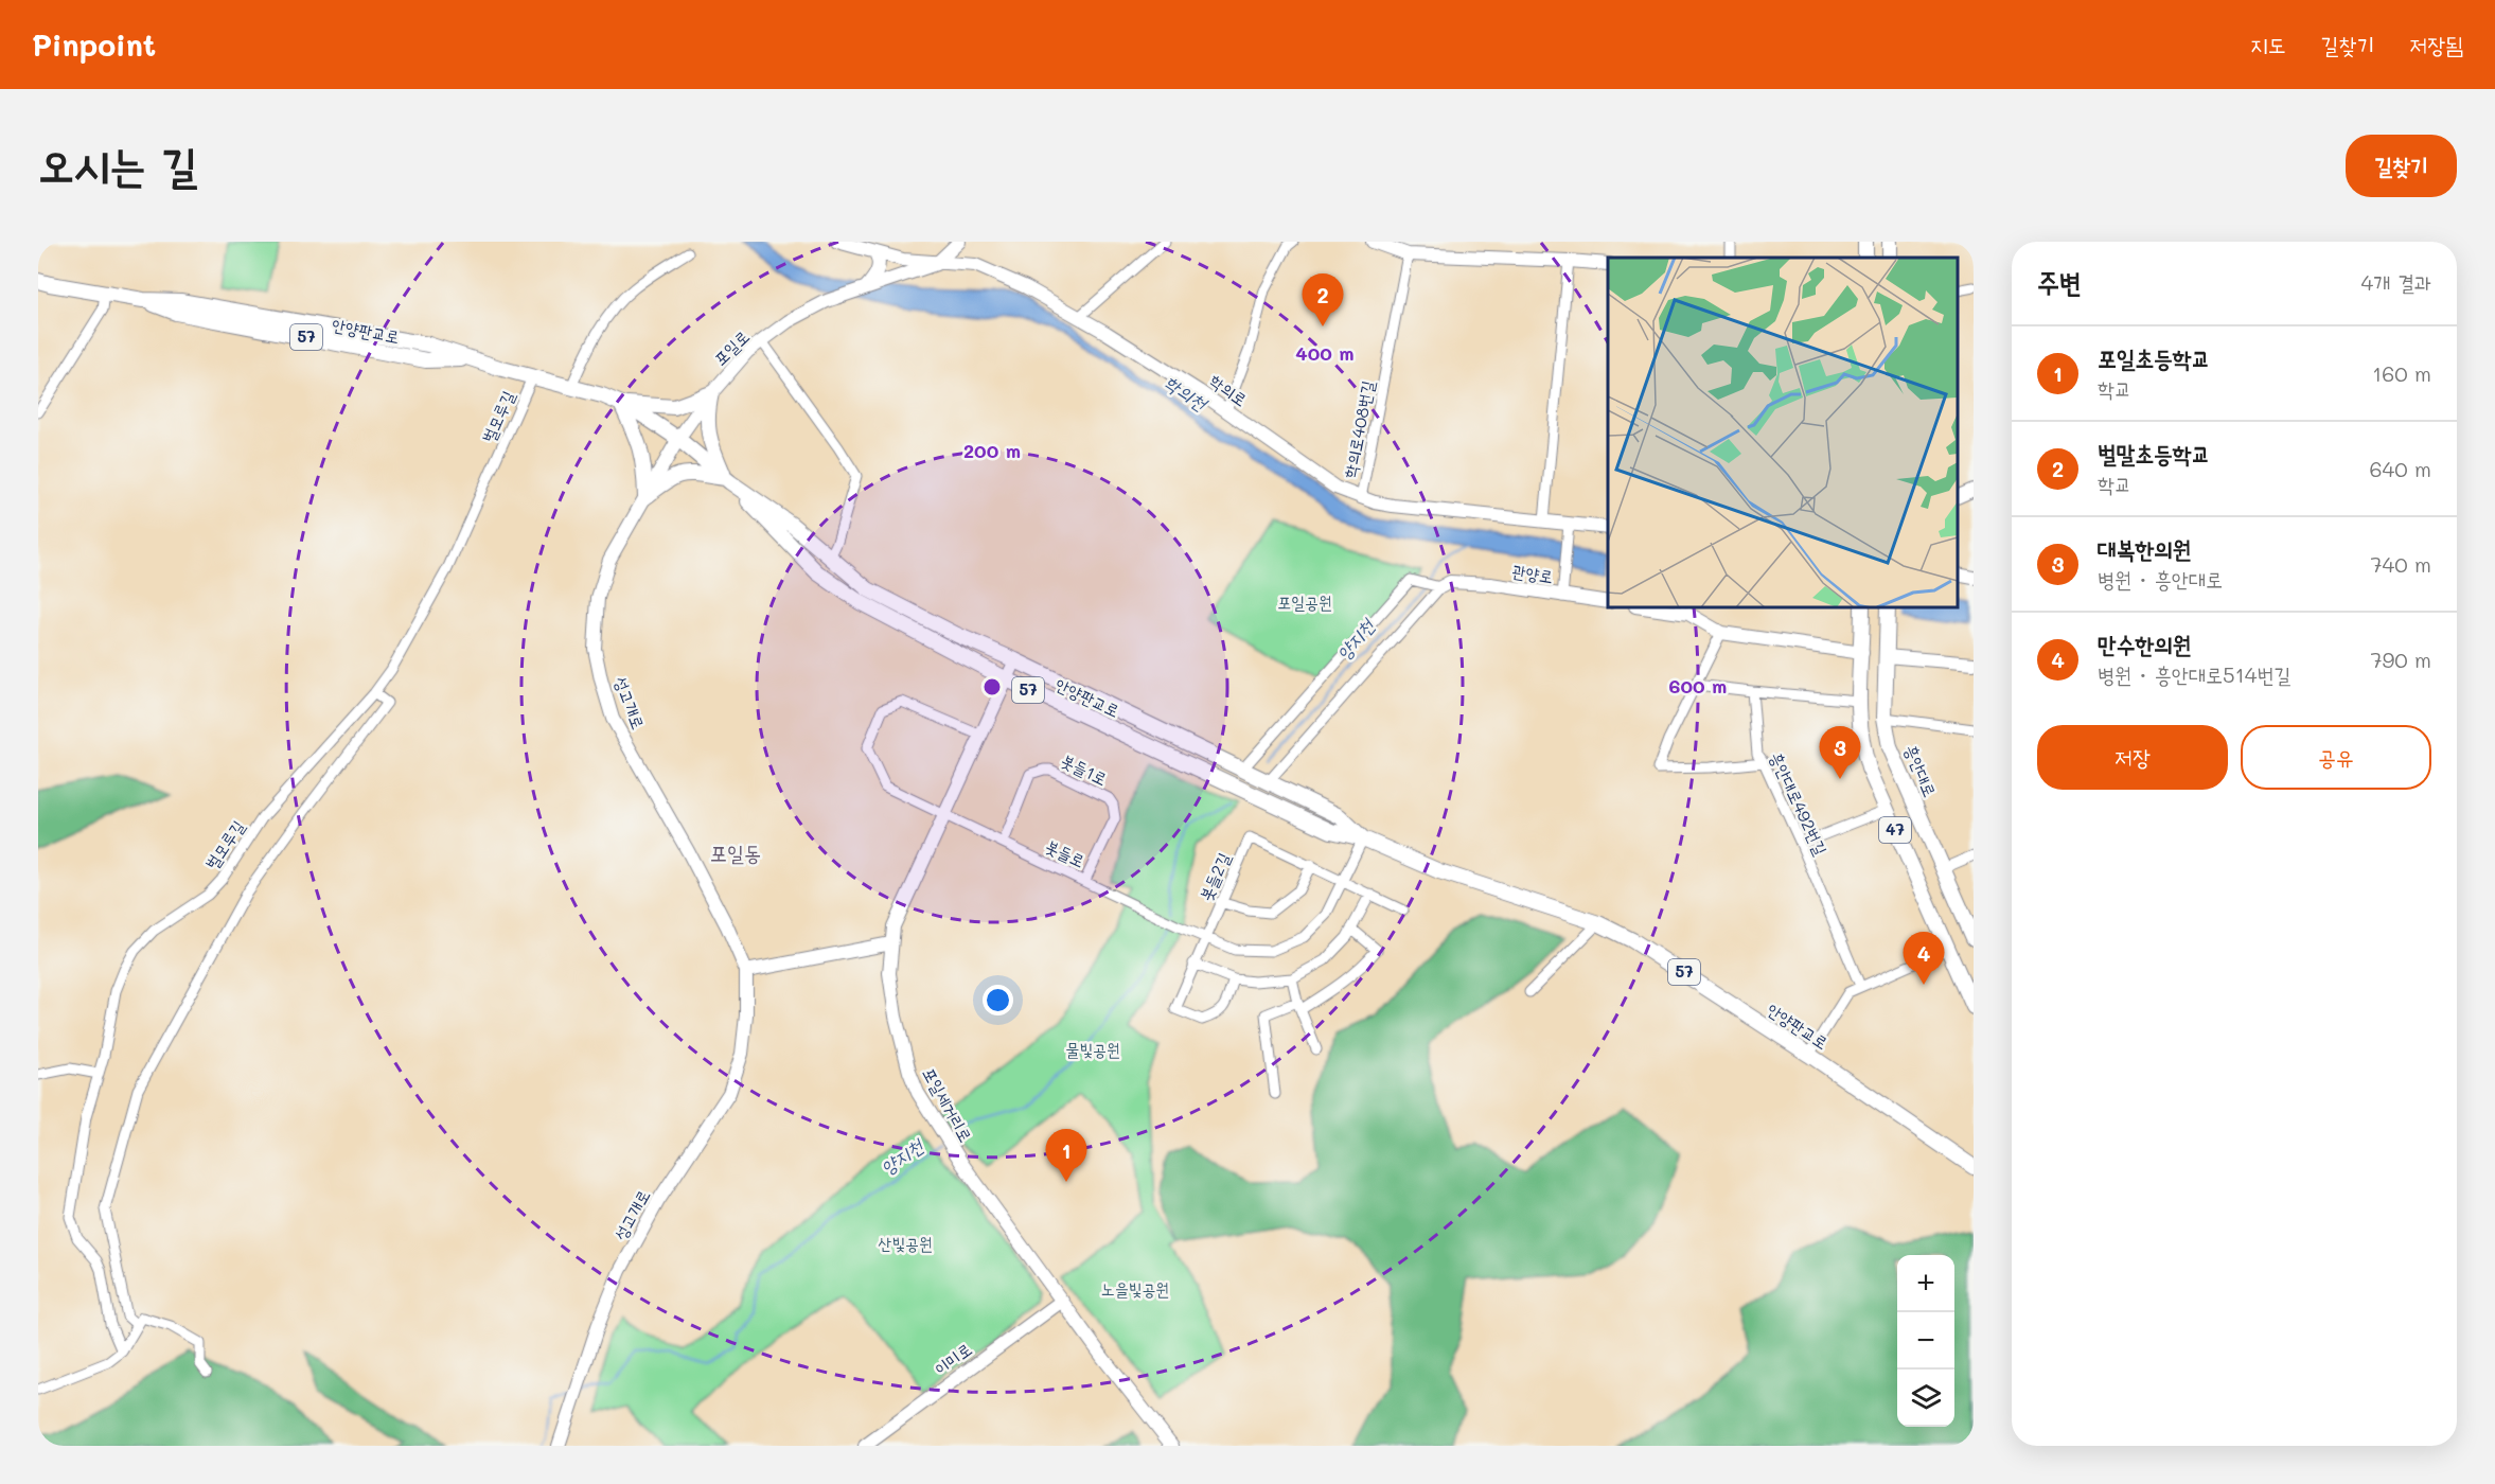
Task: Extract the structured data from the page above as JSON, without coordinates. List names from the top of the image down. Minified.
{"streets":{"main road":["안양판교로","57","흥안대로","47"],"street":["포일로","학의로","벌모루길","학의로408번길","관양로","성고개로","봇들1로","흥안대로492번길","봇들로","봇들2길","포일세거리로","이미로"]},"crossings":[["안양판교로","포일로"],["안양판교로","벌모루길"],["안양판교로","성고개로"],["안양판교로","봇들로"],["안양판교로","포일세거리로"],["포일로","학의로"],["포일로","성고개로"],["학의로","학의로408번길"],["봇들1로","봇들로"],["봇들로","봇들2길"],["봇들로","포일세거리로"],["포일세거리로","이미로"]],"districts":["포일동"],"water":["학의천","양지천"],"parks":["포일공원","물빛공원","산빛공원","노을빛공원"],"page":{"header":"Pinpoint","nav":["지도","길찾기","저장됨"],"title":"오시는 길","buttons":["길찾기",["저장","공유"]],"heading":["주변","4개 결과"],"pins":["2","3","4","1"],"list":[{"mark":"1","name":"포일초등학교","note":"학교","value":"160 m"},{"mark":"2","name":"벌말초등학교","note":"학교","value":"640 m"},{"mark":"3","name":"대복한의원","note":"병원 · 흥안대로","value":"740 m"},{"mark":"4","name":"만수한의원","note":"병원 · 흥안대로514번길","value":"790 m"}],"map_buttons":["+","−"]},"rings":["400 m","200 m","600 m"]}
